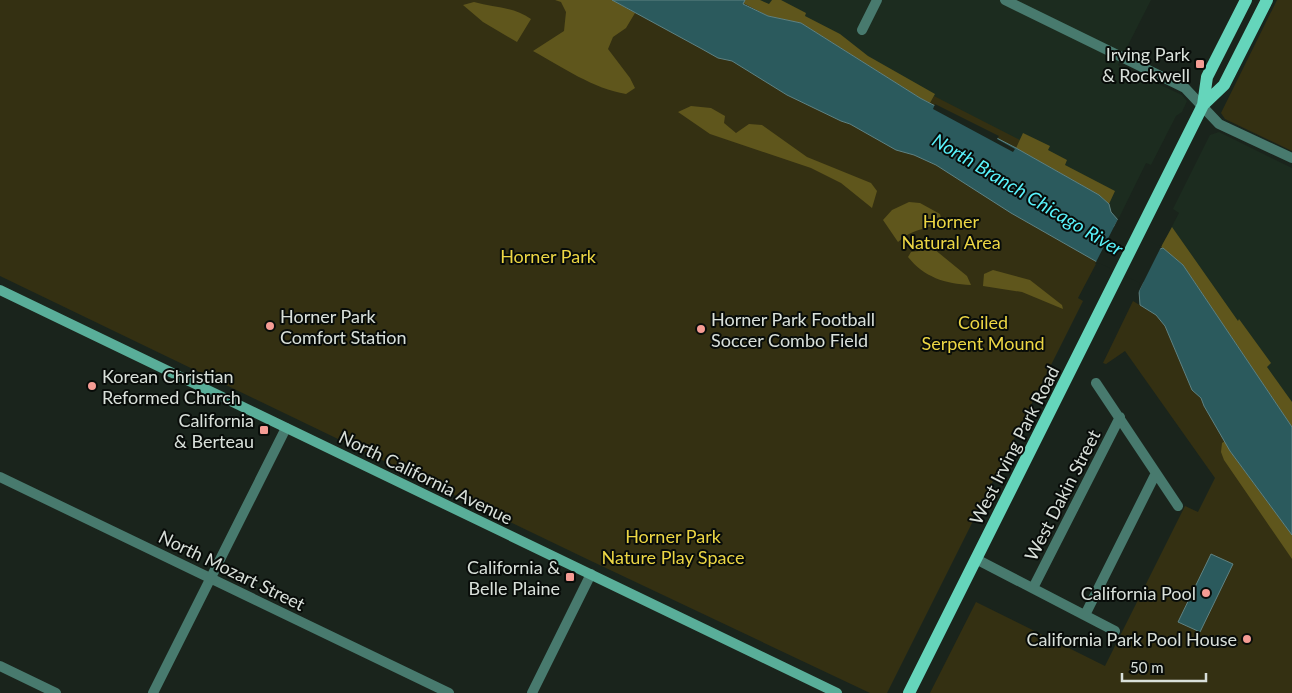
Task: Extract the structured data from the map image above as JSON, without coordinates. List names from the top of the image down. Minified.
{"streets":{"main road":["West Irving Park Road"],"street":["North California Avenue","West Dakin Street","North Mozart Street"]},"water":["North Branch Chicago River"],"parks":["Horner Natural Area","Horner Park","Coiled Serpent Mound","Horner Park Nature Play Space"],"places":{"transit":["Irving Park & Rockwell","California & Berteau","California & Belle Plaine"],"other":["Horner Park Comfort Station","Horner Park Football Soccer Combo Field","Korean Christian Reformed Church","California Pool","California Park Pool House"]},"scale_bar":"50 m"}
